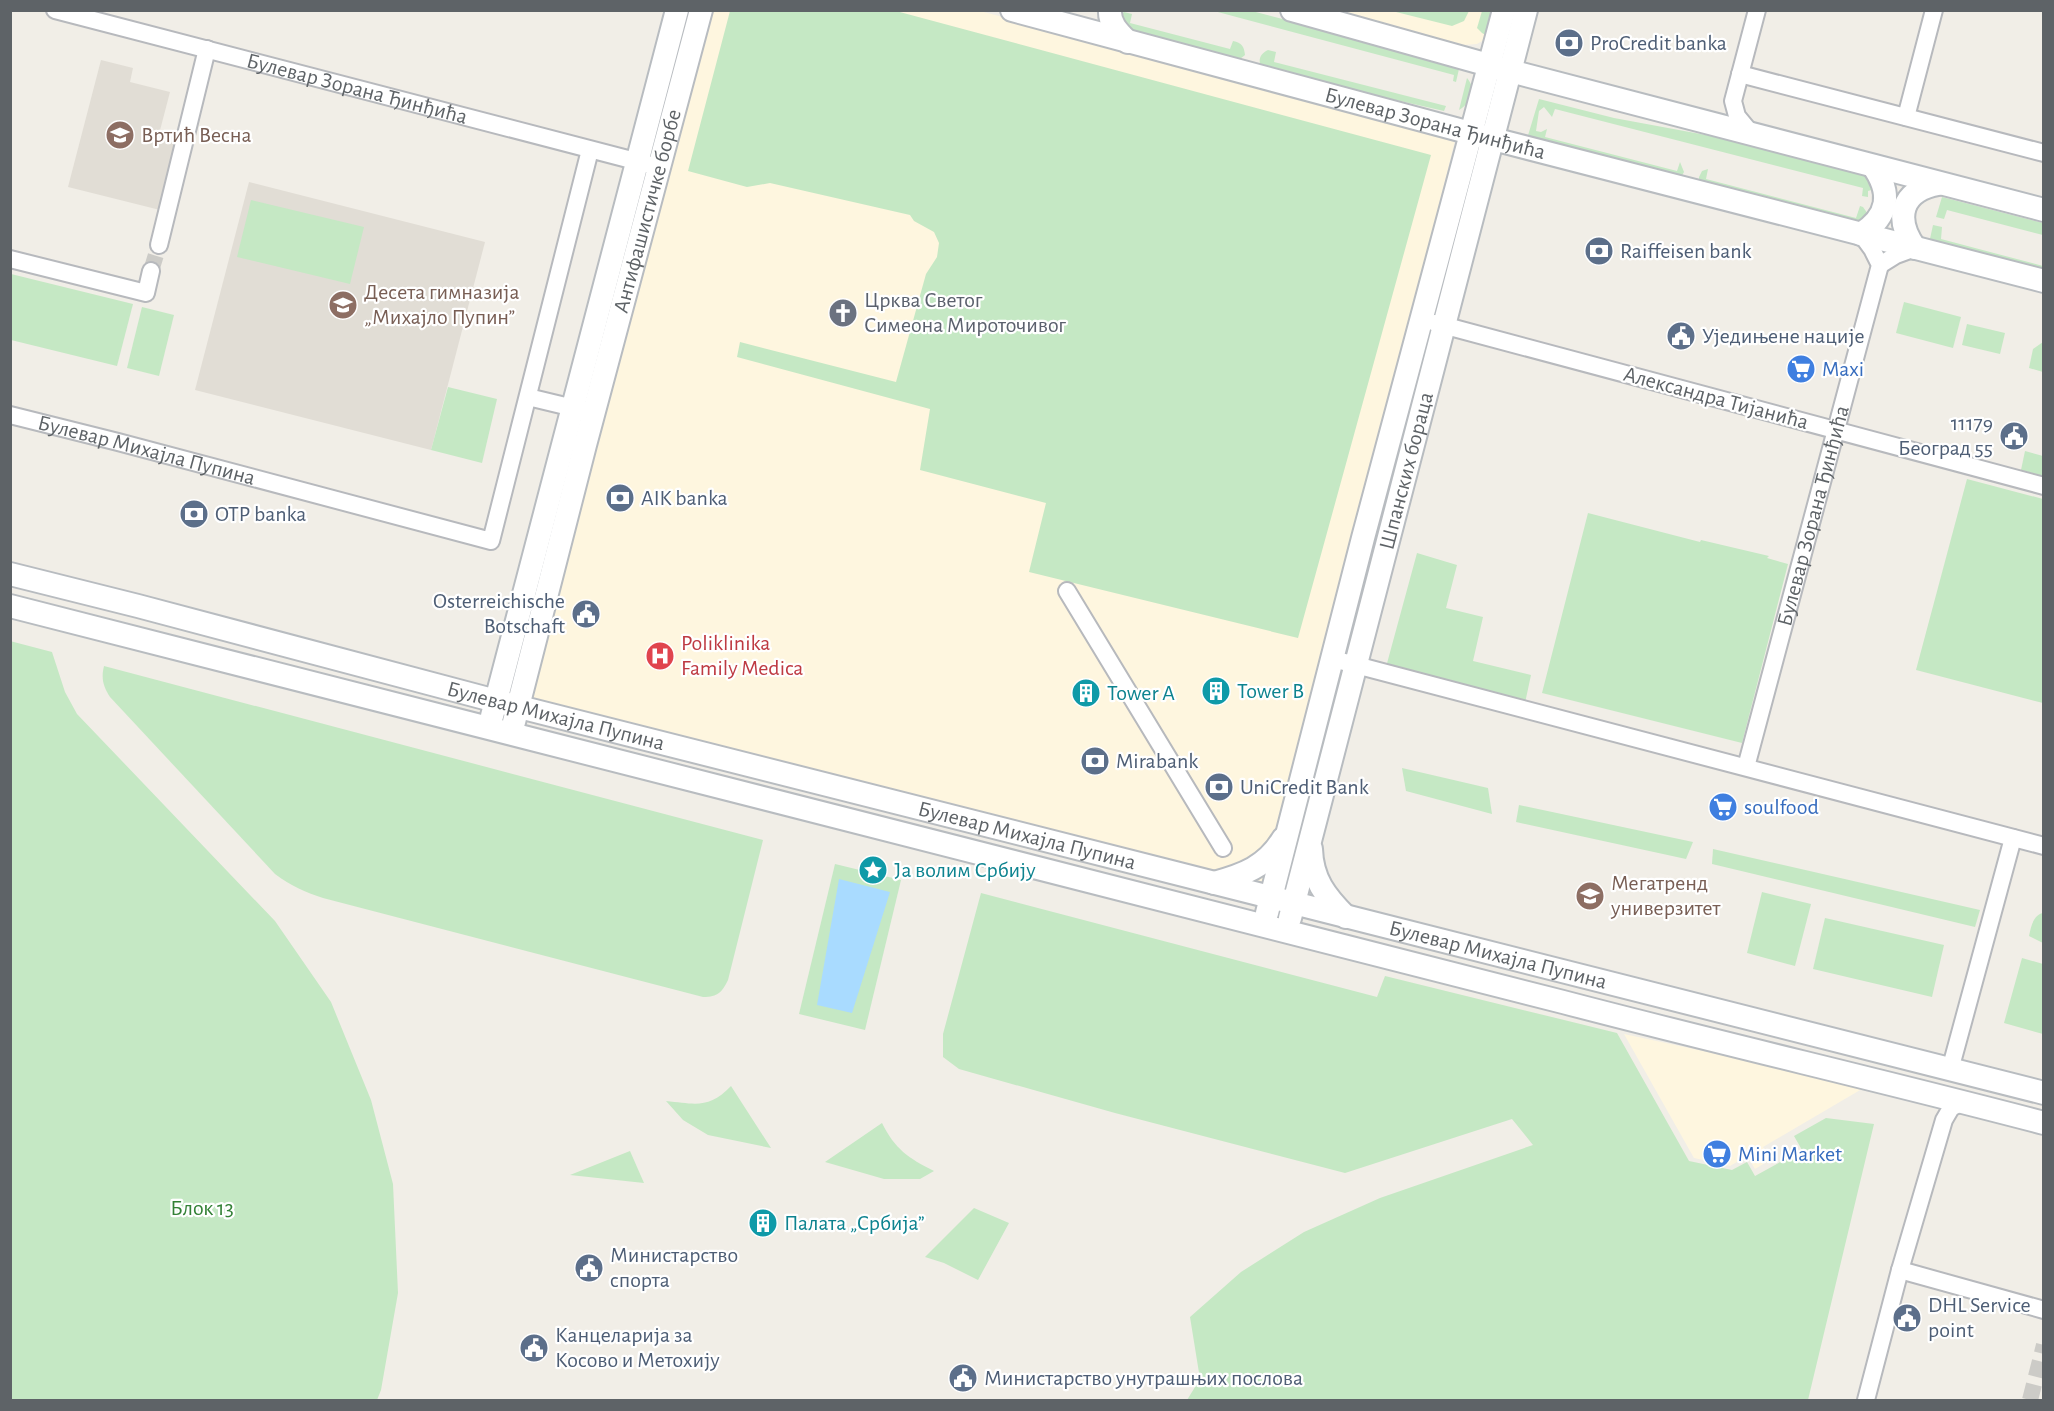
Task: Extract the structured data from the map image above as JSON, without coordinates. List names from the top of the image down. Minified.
{"streets":{"street":["Булевар Зорана Ђинђића","Антифашистичке борбе","Александра Тијанића","Булевар Михајла Пупина","Шпанских бораца"]},"crossings":[["Булевар Зорана Ђинђића","Антифашистичке борбе"],["Булевар Зорана Ђинђића","Александра Тијанића"],["Булевар Зорана Ђинђића","Шпанских бораца"],["Антифашистичке борбе","Булевар Михајла Пупина"],["Александра Тијанића","Шпанских бораца"],["Булевар Михајла Пупина","Шпанских бораца"]],"parks":["Блок 13"],"places":{"bank":["ProCredit banka","Raiffeisen bank","AIK banka","OTP banka","Mirabank","UniCredit Bank"],"school or university":["Вртић Весна","Десета гимназија „Михајло Пупин”","Мегатренд универзитет"],"church":["Црква Светог Симеона Мироточивог"],"public building":["Уједињене нације","11179 Београд 55","Osterreichische Botschaft","Министарство спорта","DHL Service point","Канцеларија за Косово и Метохију","Министарство унутрашњих послова"],"supermarket":["Maxi","soulfood","Mini Market"],"hospital":["Poliklinika Family Medica"],"building":["Tower B","Tower A","Палата „Србија”"],"place":["Ја волим Србију"]}}
